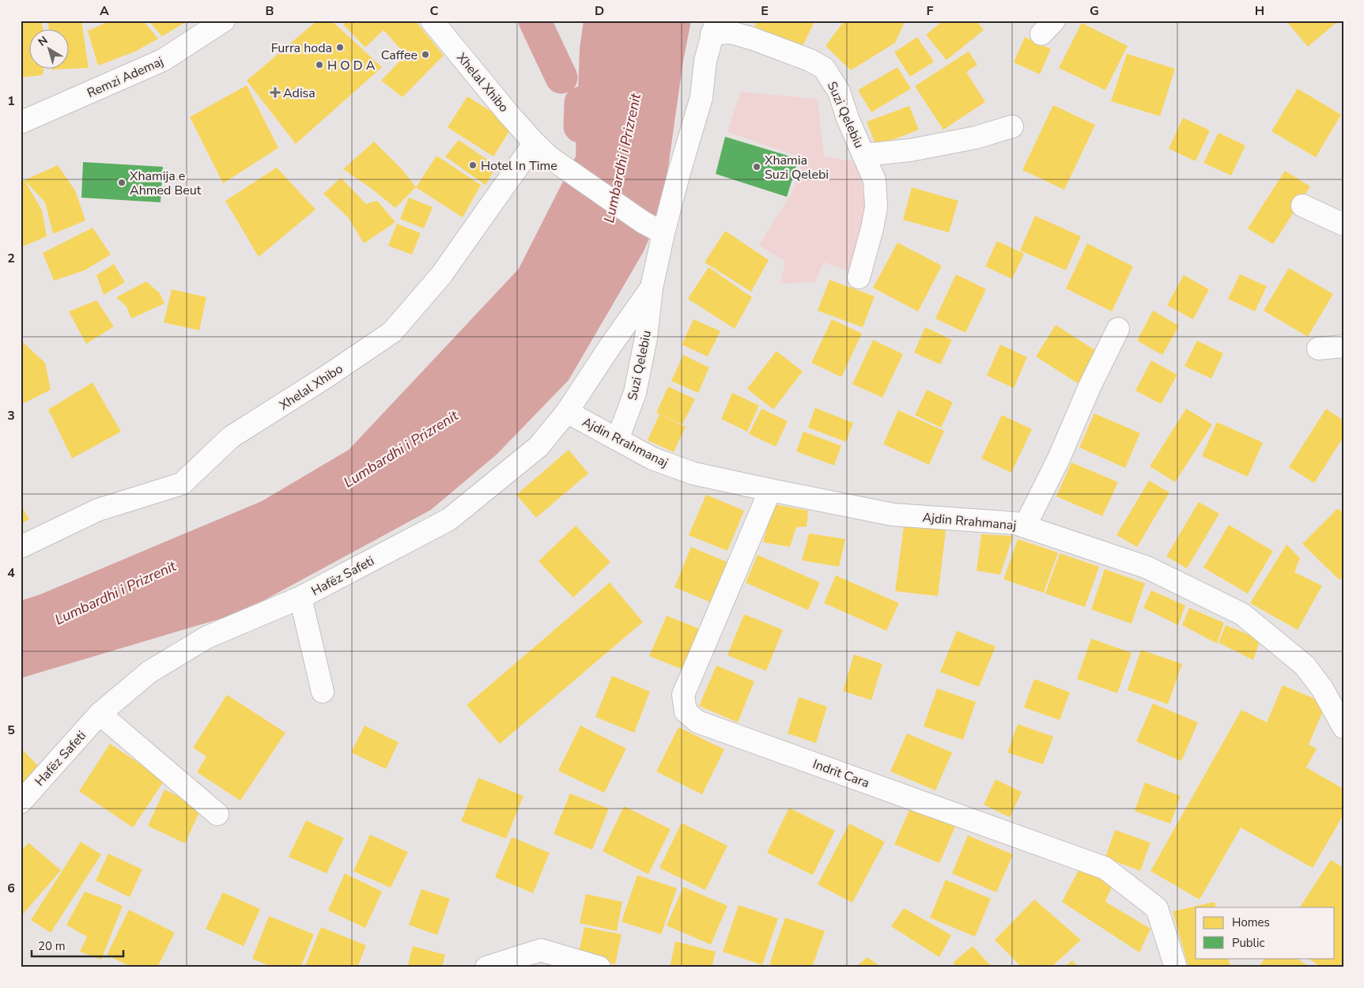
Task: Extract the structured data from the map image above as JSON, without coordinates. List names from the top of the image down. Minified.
{"streets":{"street":["Remzi Ademaj","Xhelal Xhibo","Suzi Qelebiu","Ajdin Rrahmanaj","Hafëz Safeti","Indrit Cara"]},"crossings":[["Suzi Qelebiu","Ajdin Rrahmanaj"],["Suzi Qelebiu","Hafëz Safeti"],["Ajdin Rrahmanaj","Hafëz Safeti"],["Ajdin Rrahmanaj","Indrit Cara"]],"water":["Lumbardhi i Prizrenit"],"places":{"other":["Furra hoda","Caffee","H O D A","Hotel In Time","Xhamia Suzi Qelebi","Xhamija e Ahmed Beut"],"health":["Adisa"]},"legend":["Homes","Public"],"scale_bar":"20 m","north":"top left","grid":{"columns":["A","B","C","D","E","F","G","H"],"rows":["1","2","3","4","5","6"]}}
